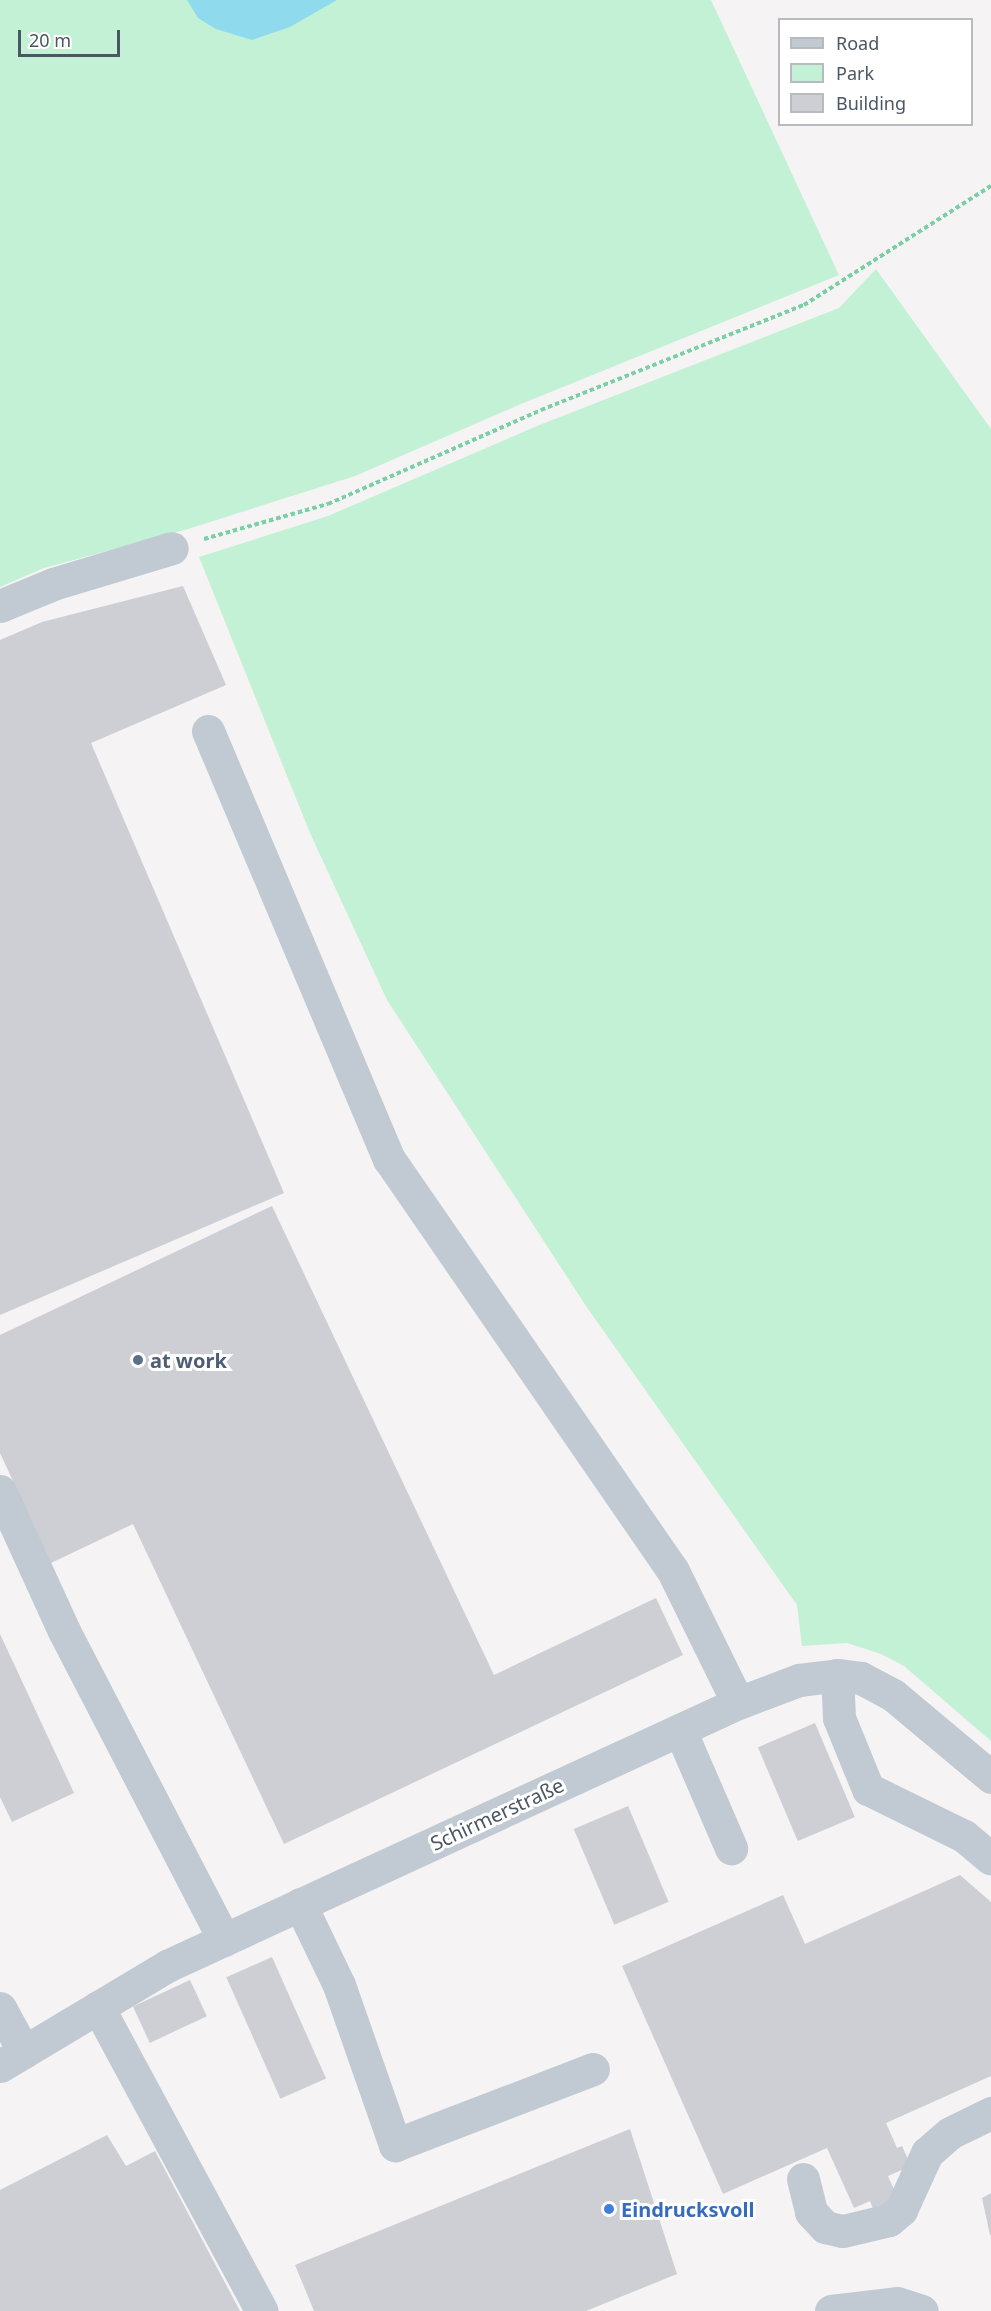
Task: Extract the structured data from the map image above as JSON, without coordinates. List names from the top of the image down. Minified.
{"streets":{"street":["Schirmerstraße"]},"places":["at work","Eindrucksvoll"],"legend":["Road","Park","Building"],"scale_bar":"20 m"}
